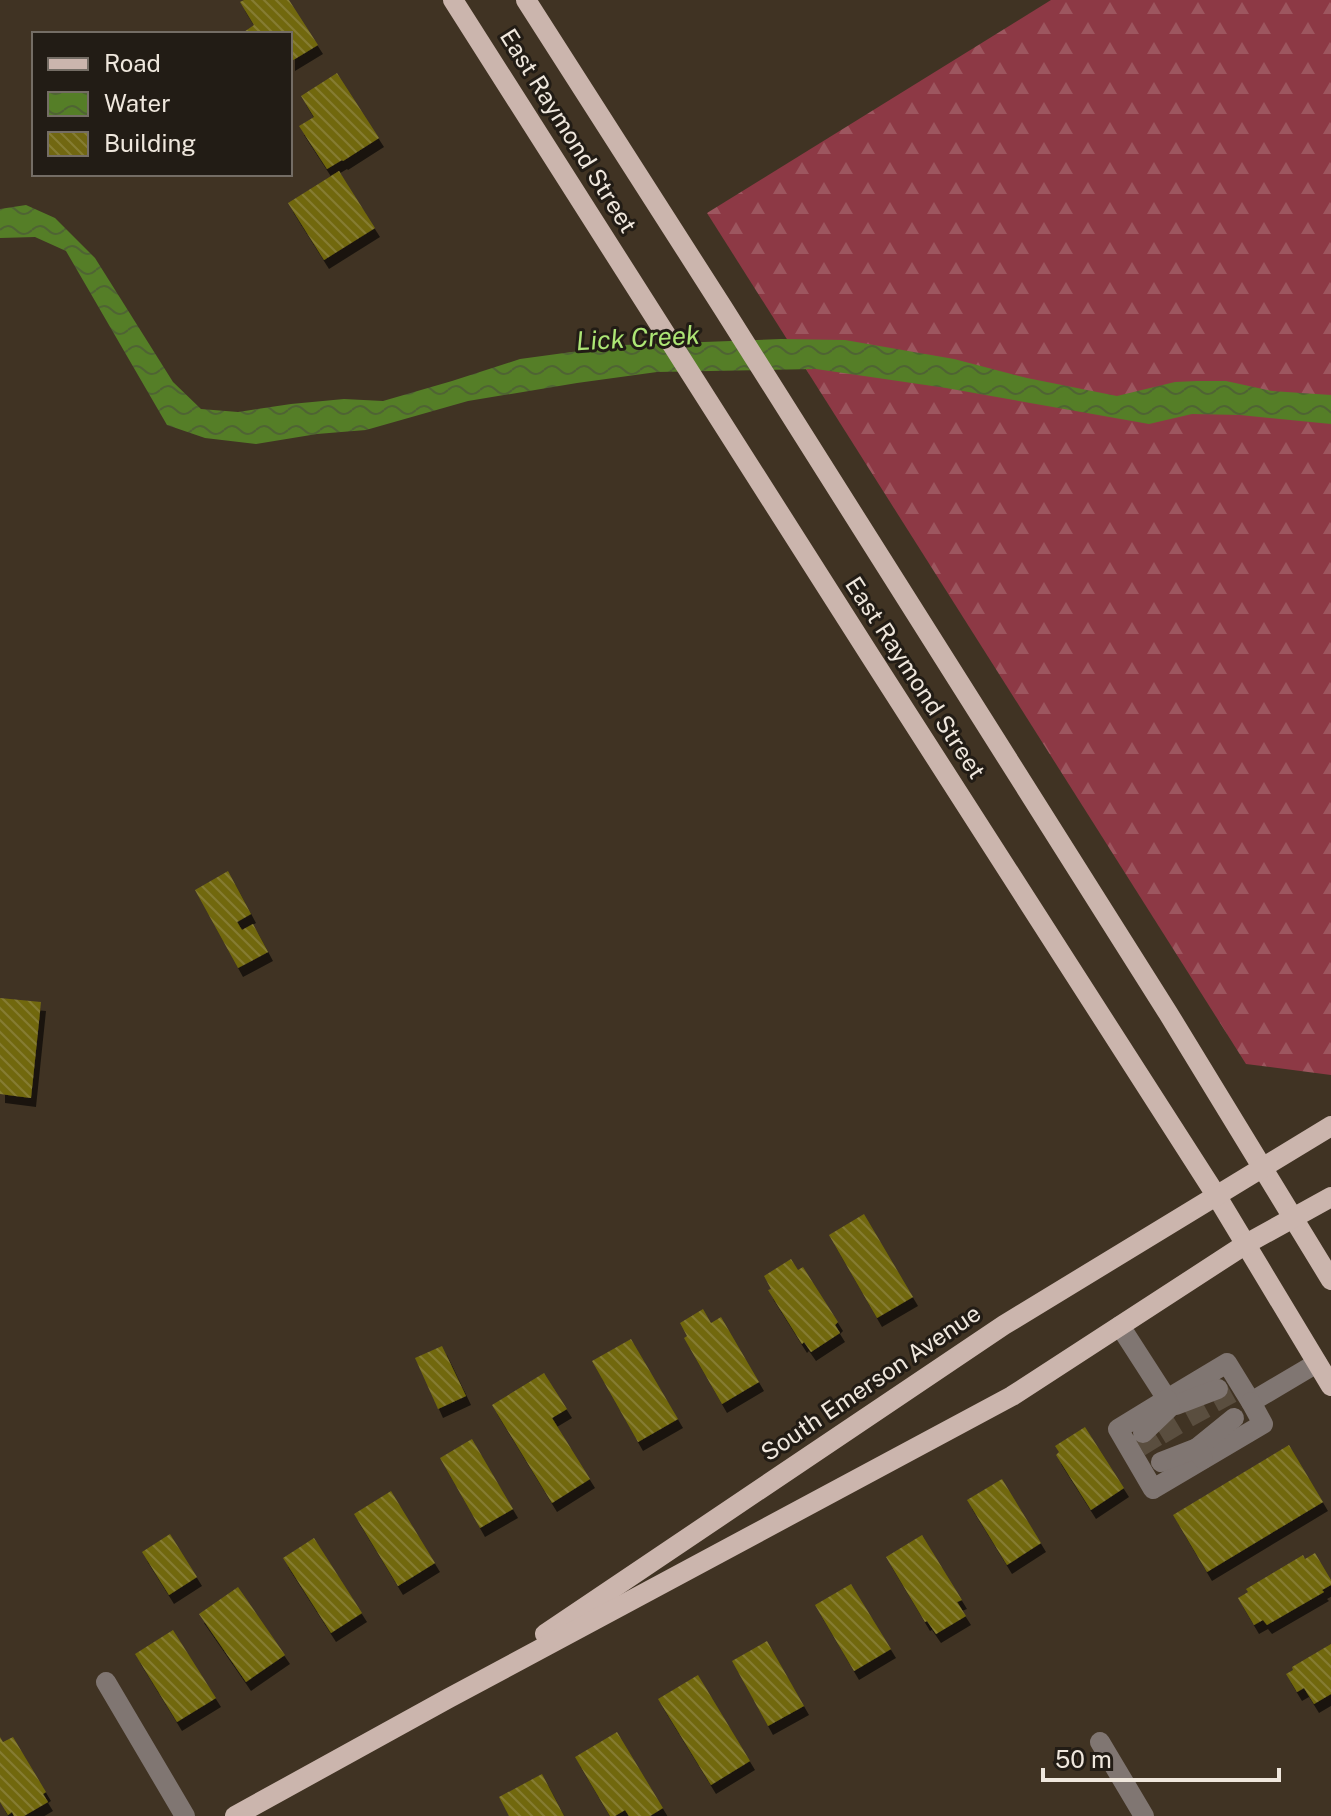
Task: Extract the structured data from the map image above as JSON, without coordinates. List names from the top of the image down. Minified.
{"streets":{"main road":["East Raymond Street","South Emerson Avenue"]},"crossings":[["East Raymond Street","South Emerson Avenue"]],"water":["Lick Creek"],"legend":["Road","Water","Building"],"scale_bar":"50 m"}
